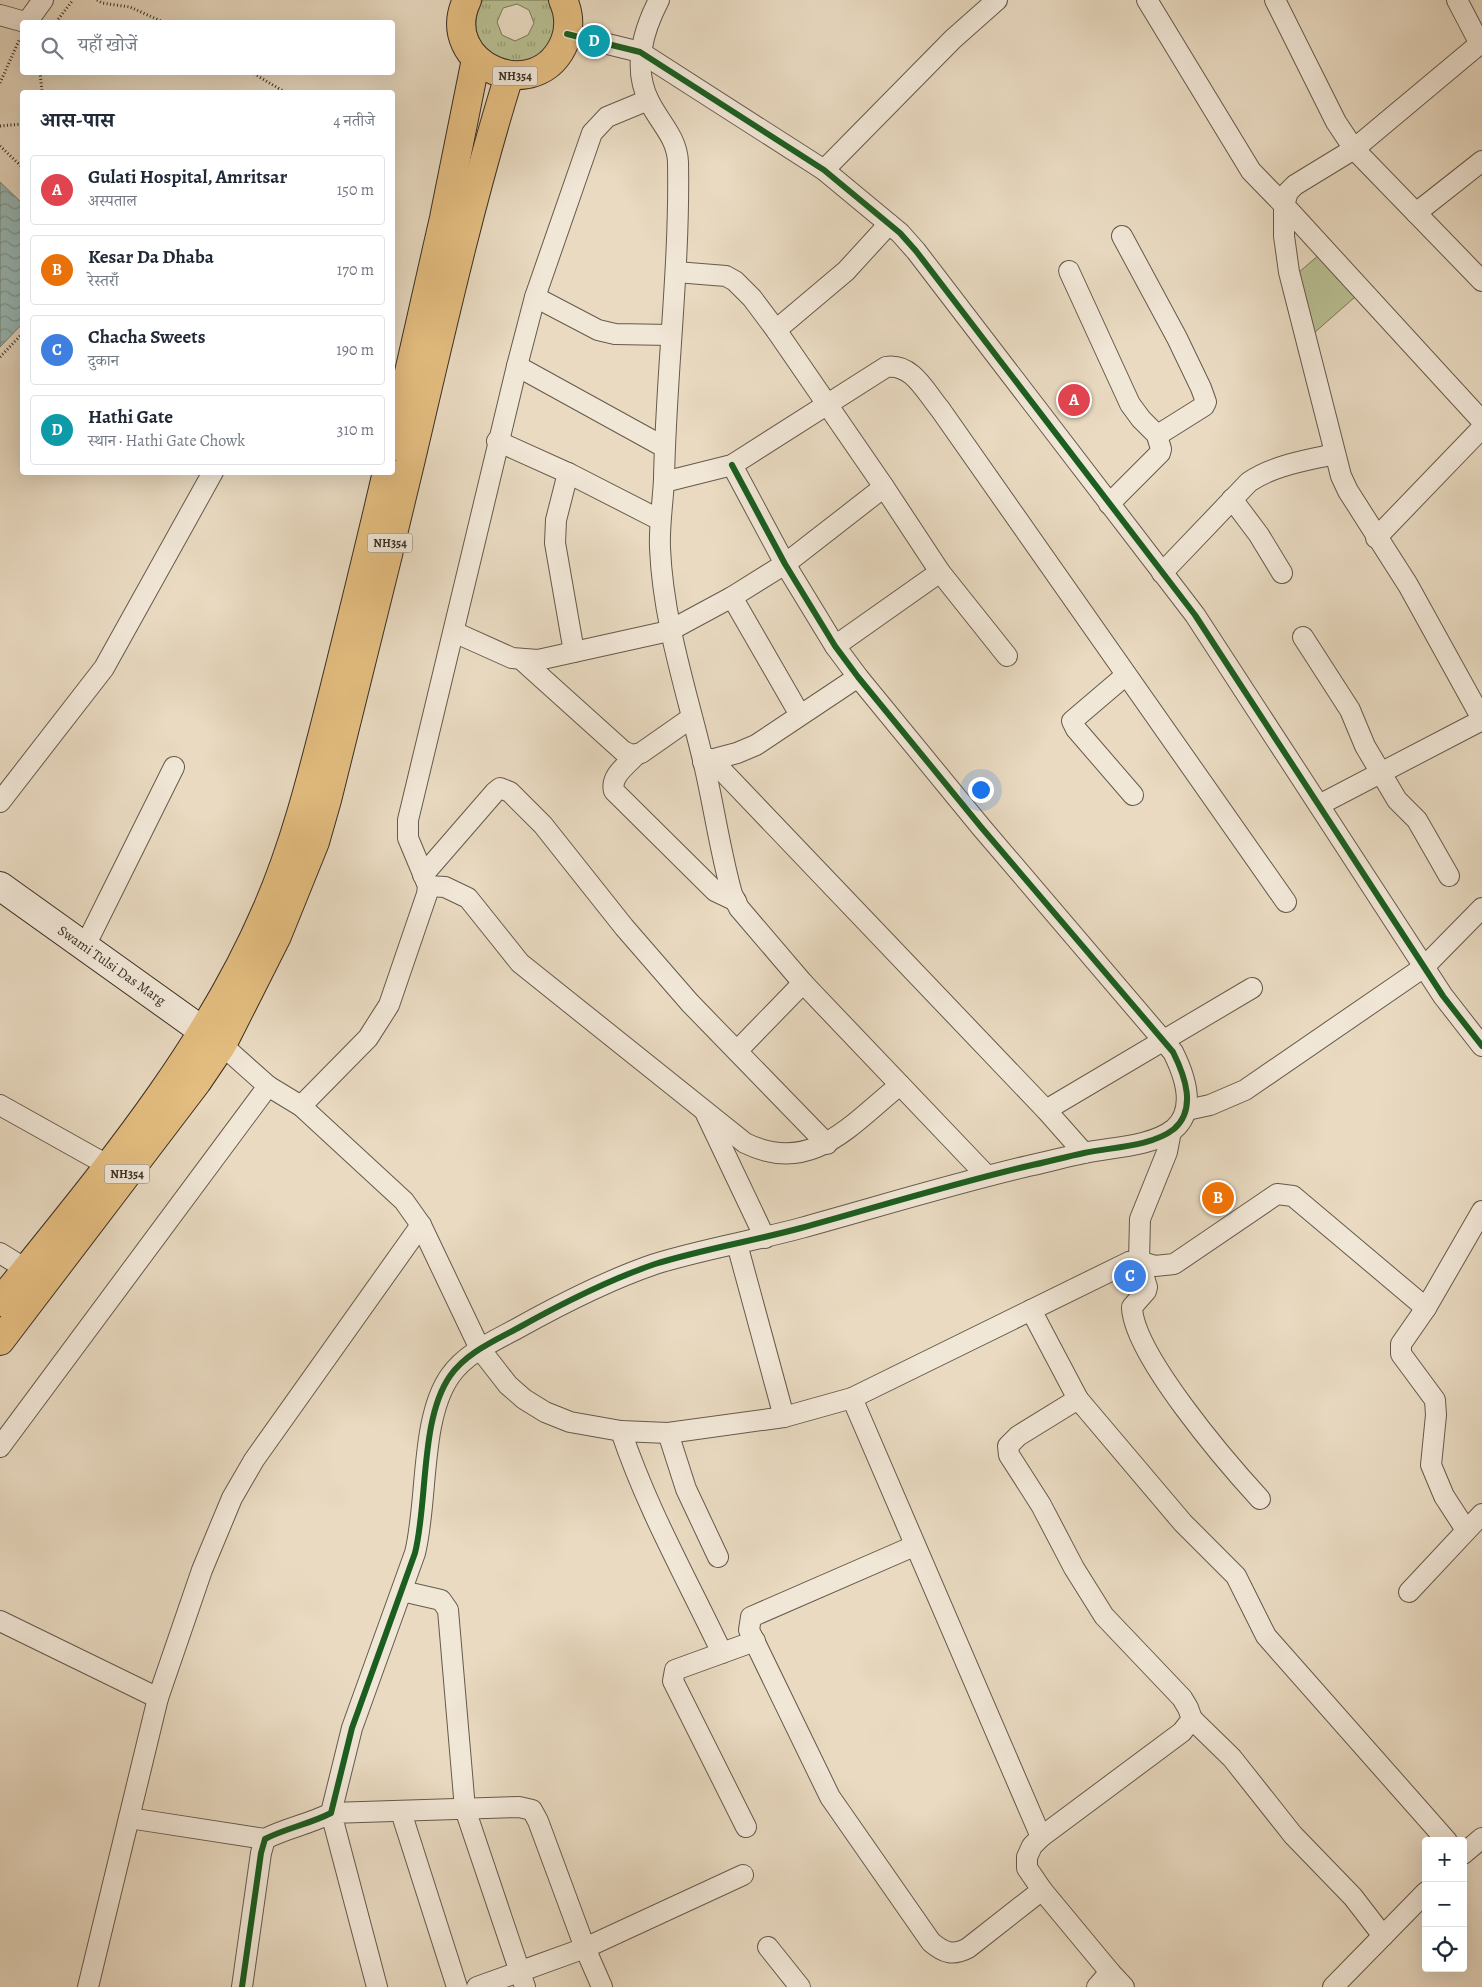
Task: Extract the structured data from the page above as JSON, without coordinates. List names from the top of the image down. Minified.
{"streets":{"highway":["NH354"],"street":["Swami Tulsi Das Marg"]},"crossings":[["NH354","Swami Tulsi Das Marg"]],"page":{"search":"यहाँ खोजें","pins":["D","A","B","C"],"heading":["आस-पास","4 नतीजे"],"list":[{"mark":"A","name":"Gulati Hospital, Amritsar","note":"अस्पताल","value":"150 m"},{"mark":"B","name":"Kesar Da Dhaba","note":"रेस्तराँ","value":"170 m"},{"mark":"C","name":"Chacha Sweets","note":"दुकान","value":"190 m"},{"mark":"D","name":"Hathi Gate","note":"स्थान · Hathi Gate Chowk","value":"310 m"}],"map_buttons":["+","−"]}}
